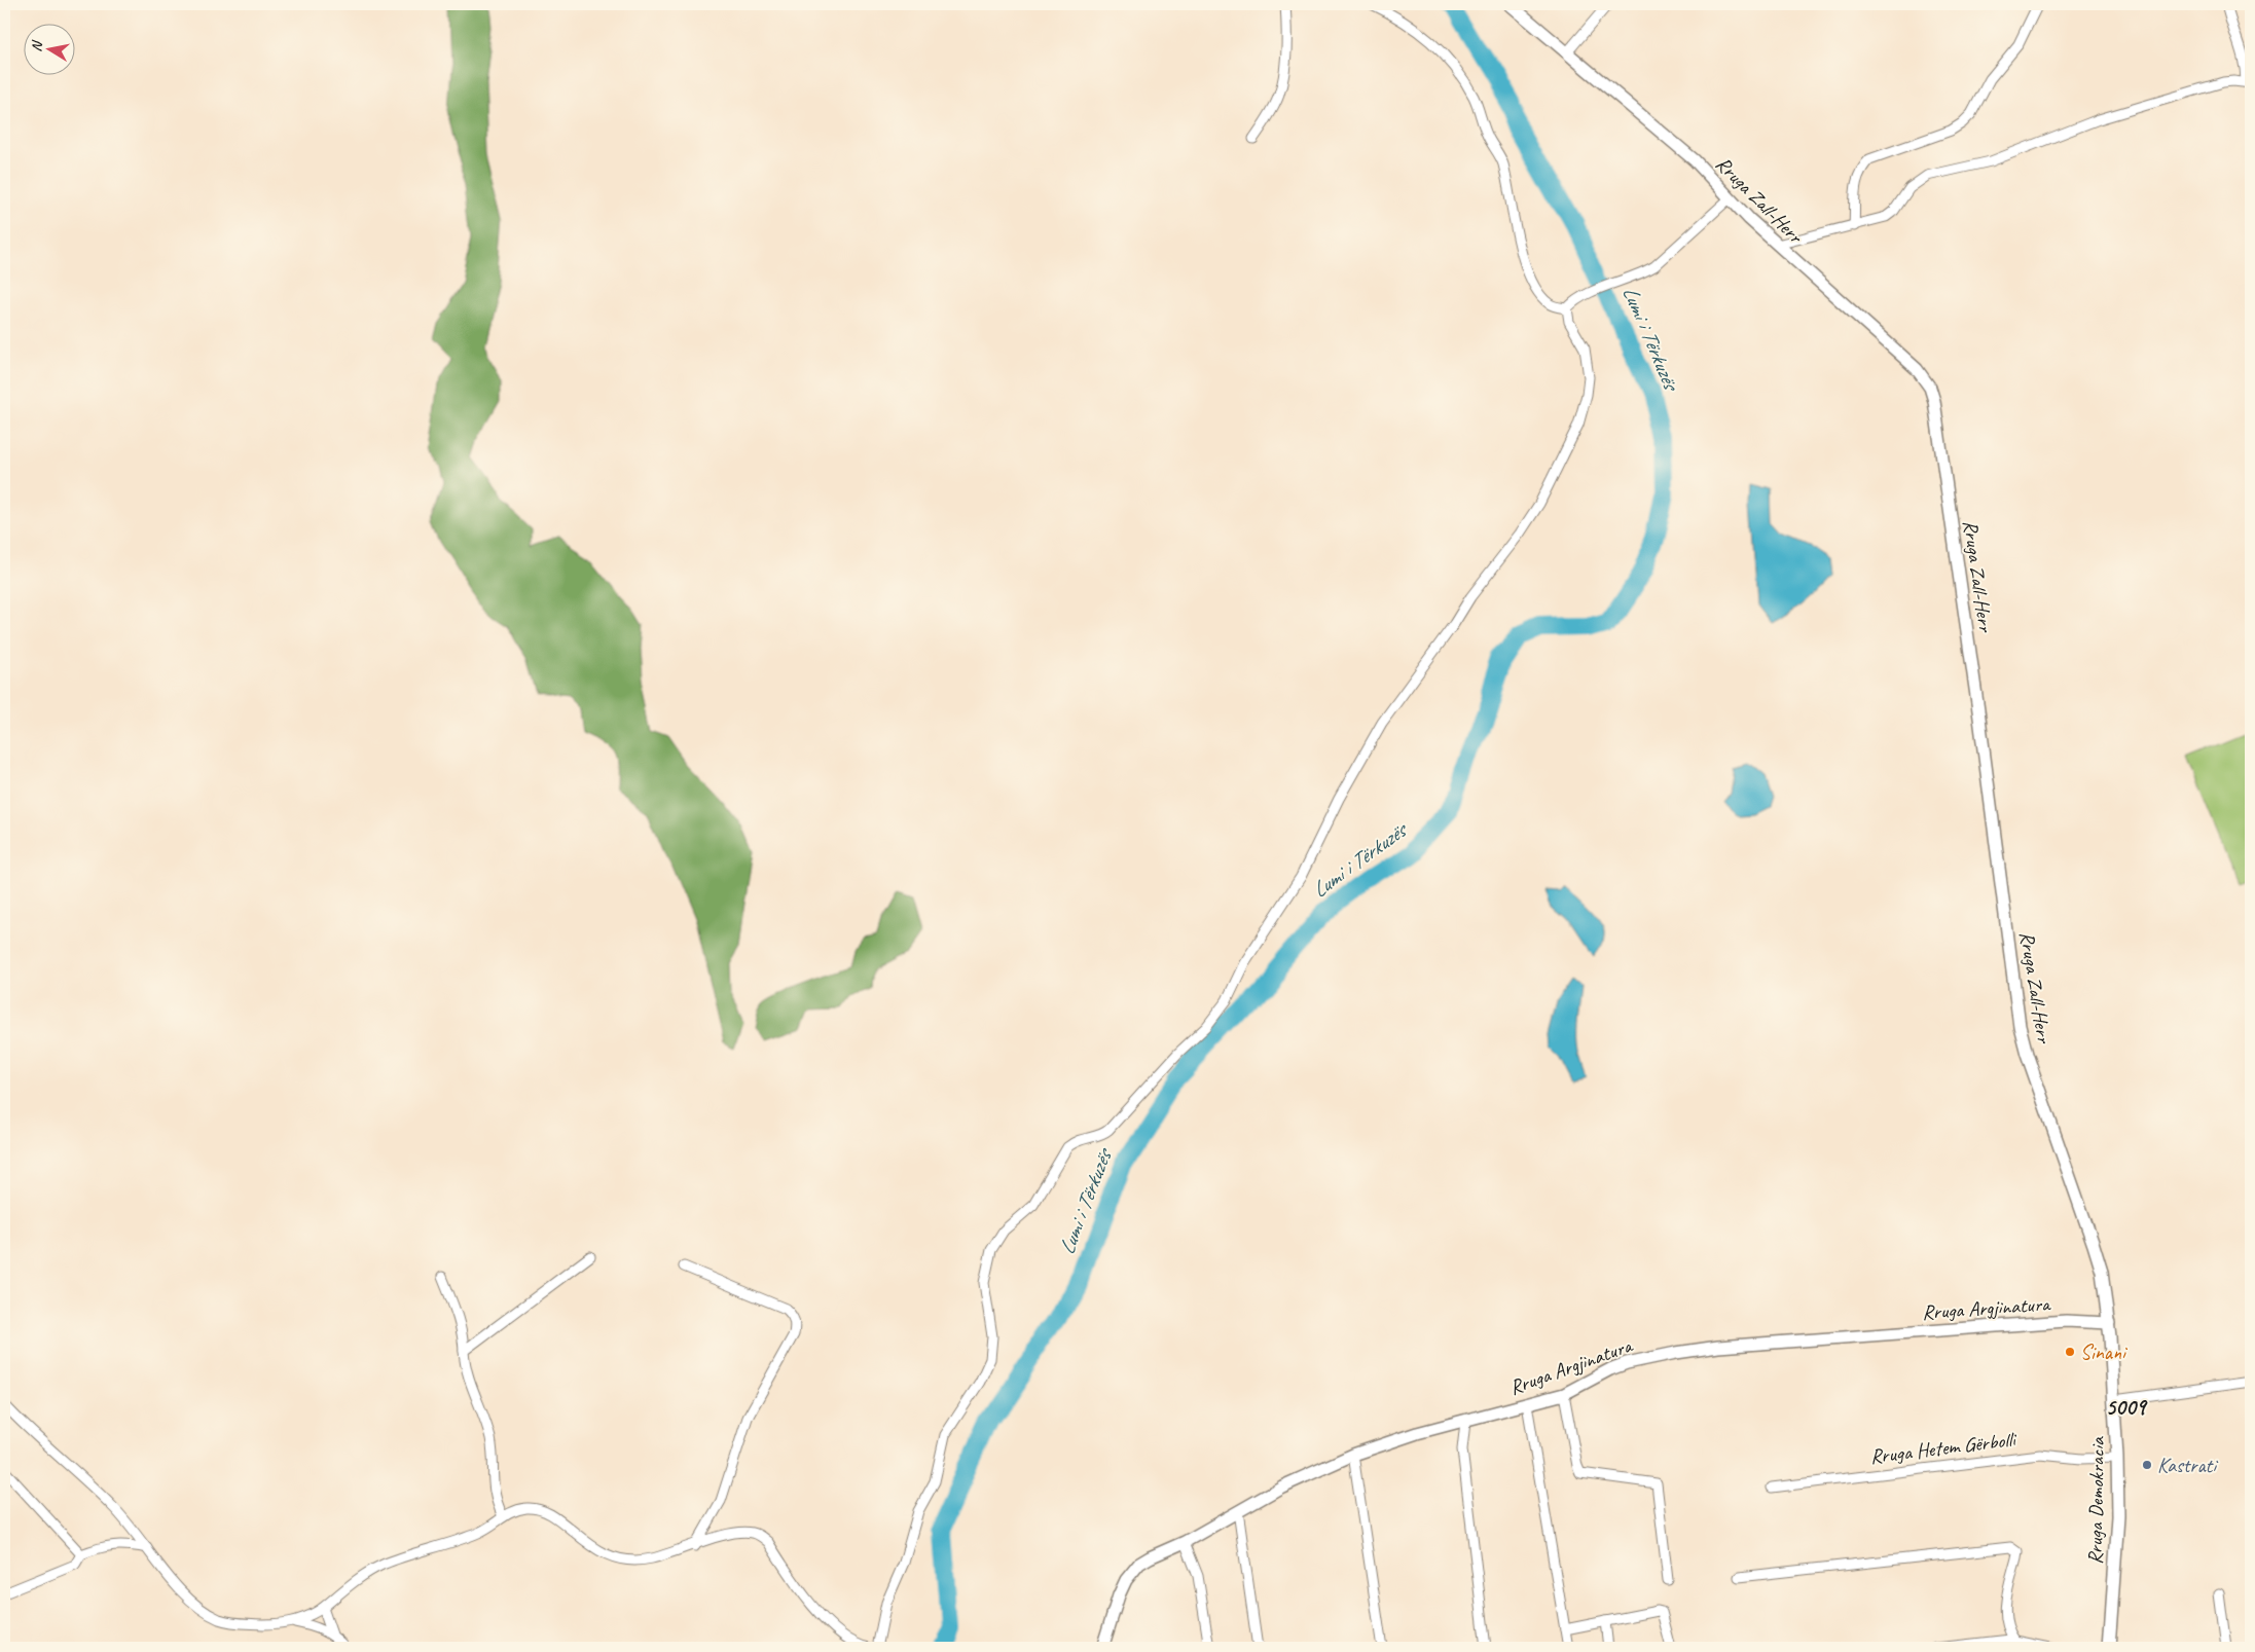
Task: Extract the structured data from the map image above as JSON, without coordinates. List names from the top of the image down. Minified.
{"streets":{"main road":["Rruga Zall-Herr","Rruga Argjinatura","Rruga Demokracia"],"street":["Rruga Hetem Gërbolli"]},"crossings":[["Rruga Zall-Herr","Rruga Argjinatura"],["Rruga Zall-Herr","Rruga Demokracia"],["Rruga Argjinatura","Rruga Demokracia"],["Rruga Hetem Gërbolli","Rruga Demokracia"]],"districts":["5009"],"water":["Lumi i Tërkuzës"],"places":["Sinani","Kastrati"],"north":"left"}
